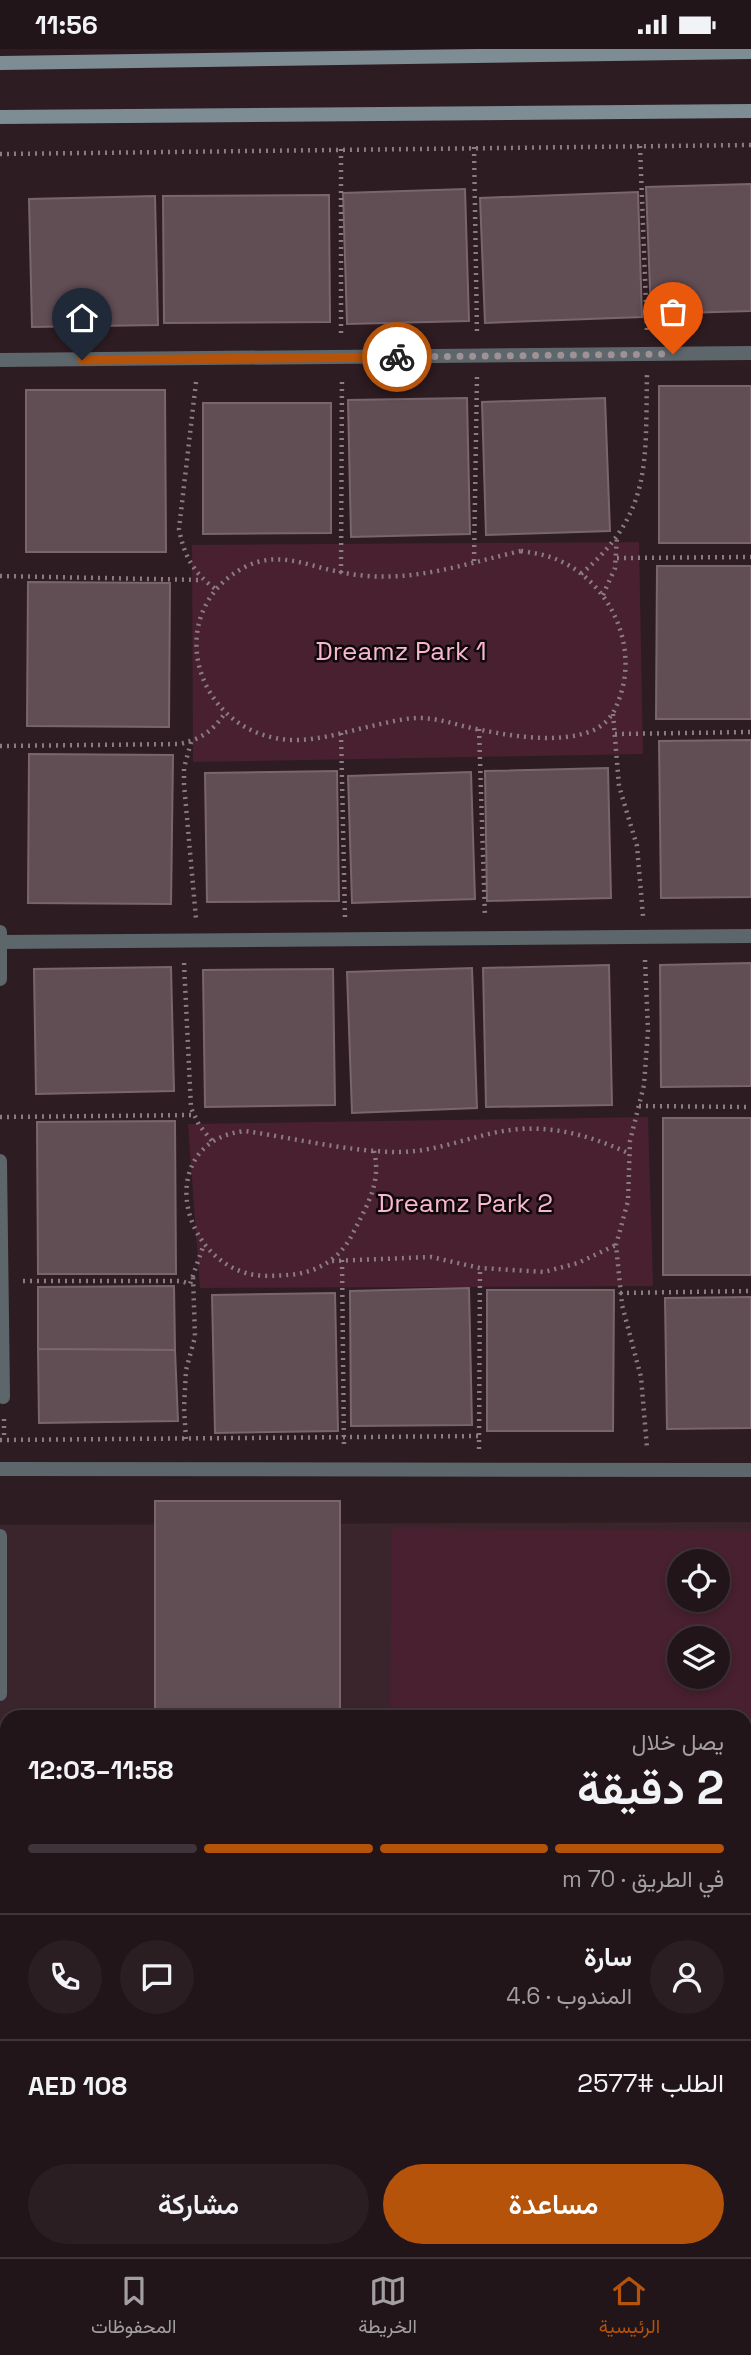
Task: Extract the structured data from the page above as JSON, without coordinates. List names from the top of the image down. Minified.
{"parks":["Dreamz Park 1","Dreamz Park 2"],"page":{"status":"11:56","heading":["2 دقيقة","يصل خلال","11:58–12:03"],"panel":["سارة","المندوب · 4.6","الطلب #2577","AED 108"],"bar":"في الطريق · 70 m","buttons":["مساعدة","مشاركة"],"tabs":["الرئيسية","الخريطة","المحفوظات"]}}
